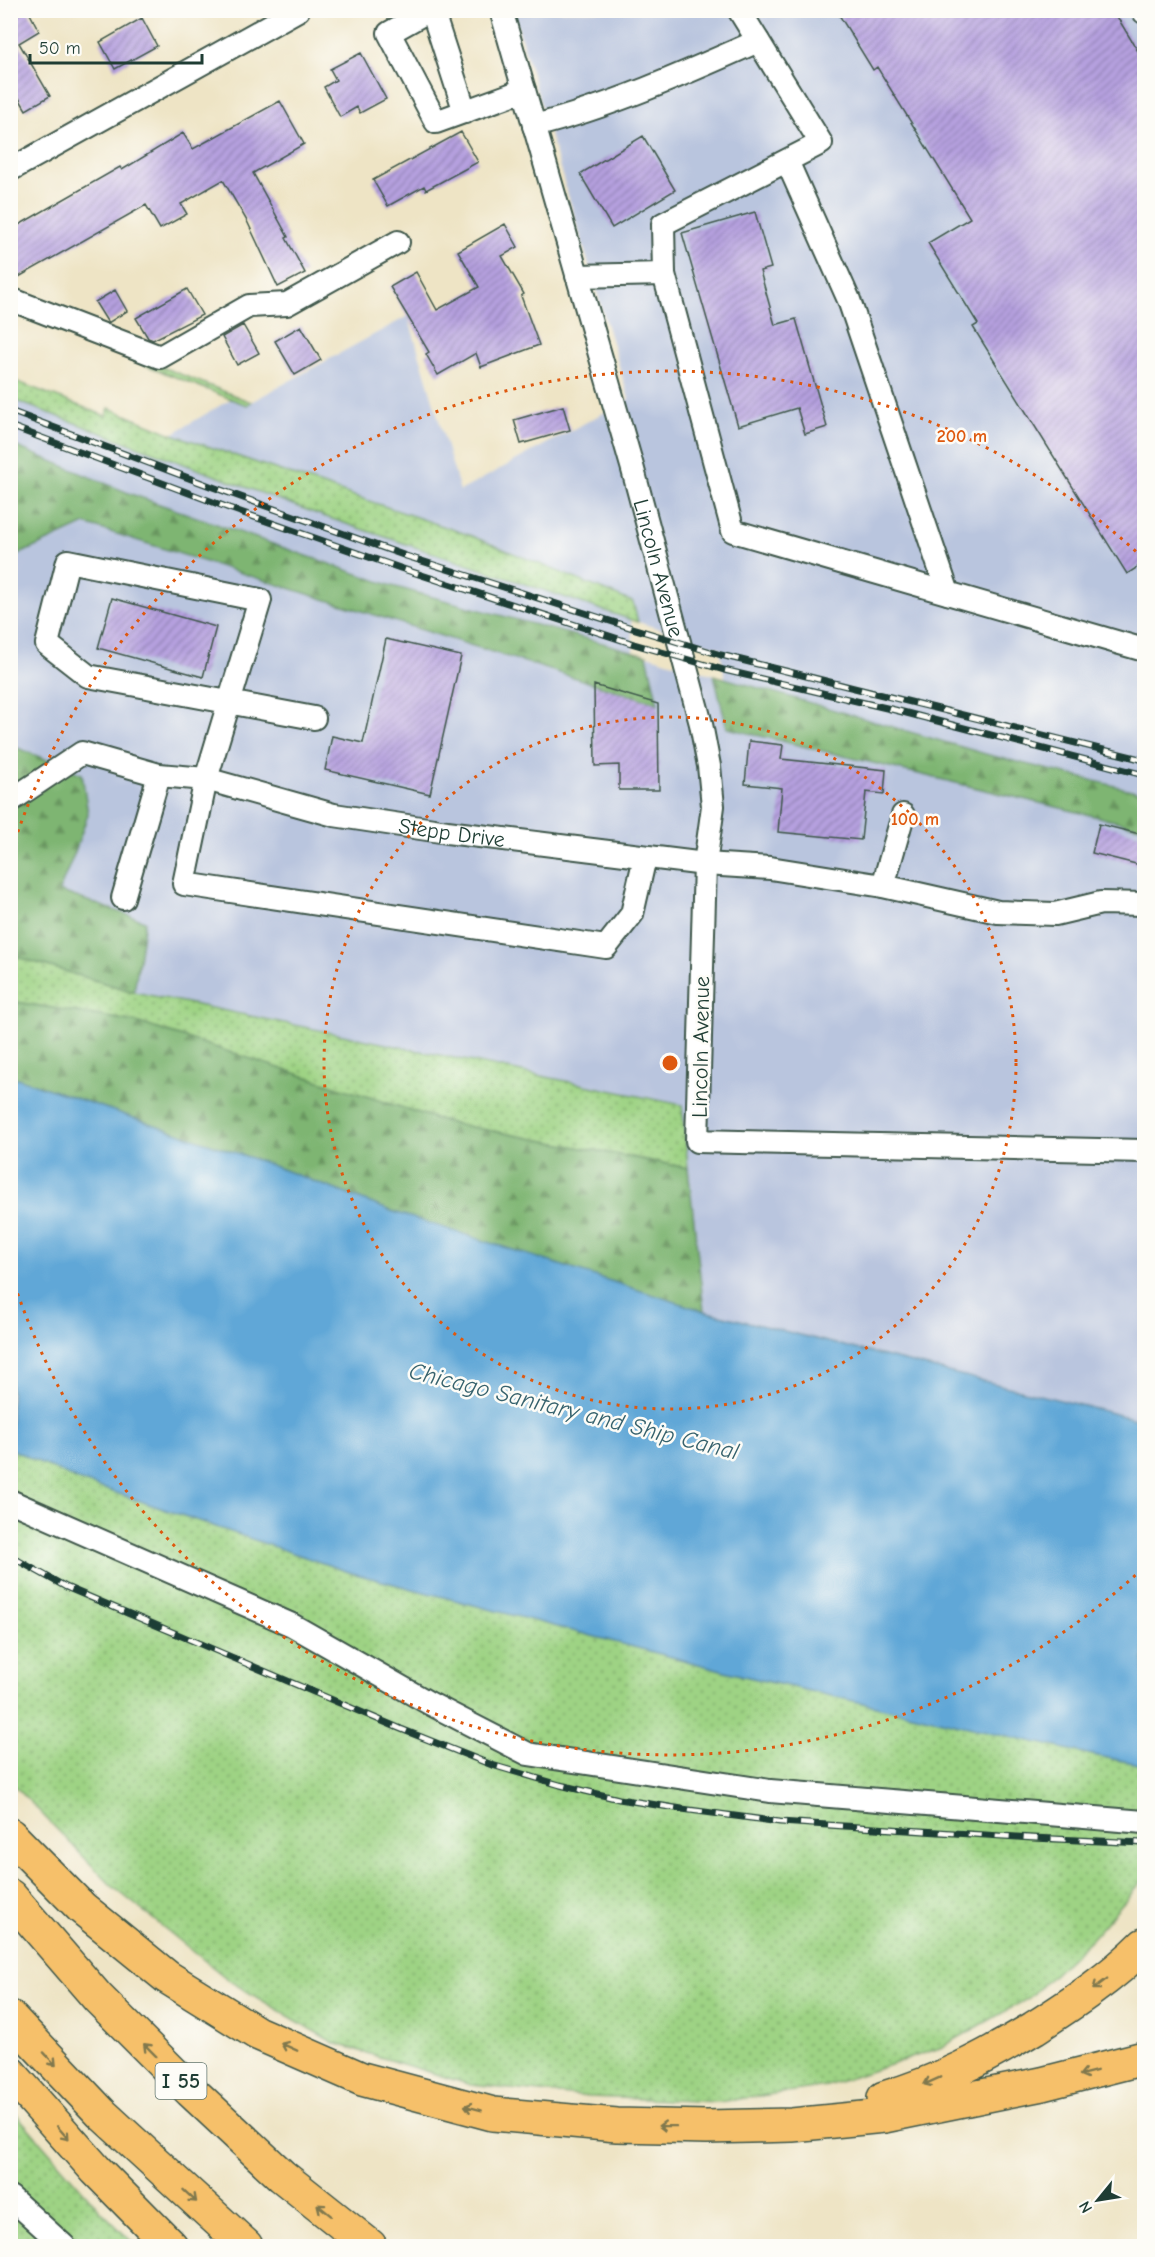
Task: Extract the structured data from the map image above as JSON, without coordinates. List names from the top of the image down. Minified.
{"streets":{"highway":["I 55"],"street":["Lincoln Avenue","Stepp Drive"]},"crossings":[["Lincoln Avenue","Stepp Drive"]],"water":["Chicago Sanitary and Ship Canal"],"scale_bar":"50 m","north":"bottom left","rings":["200 m","100 m"]}
